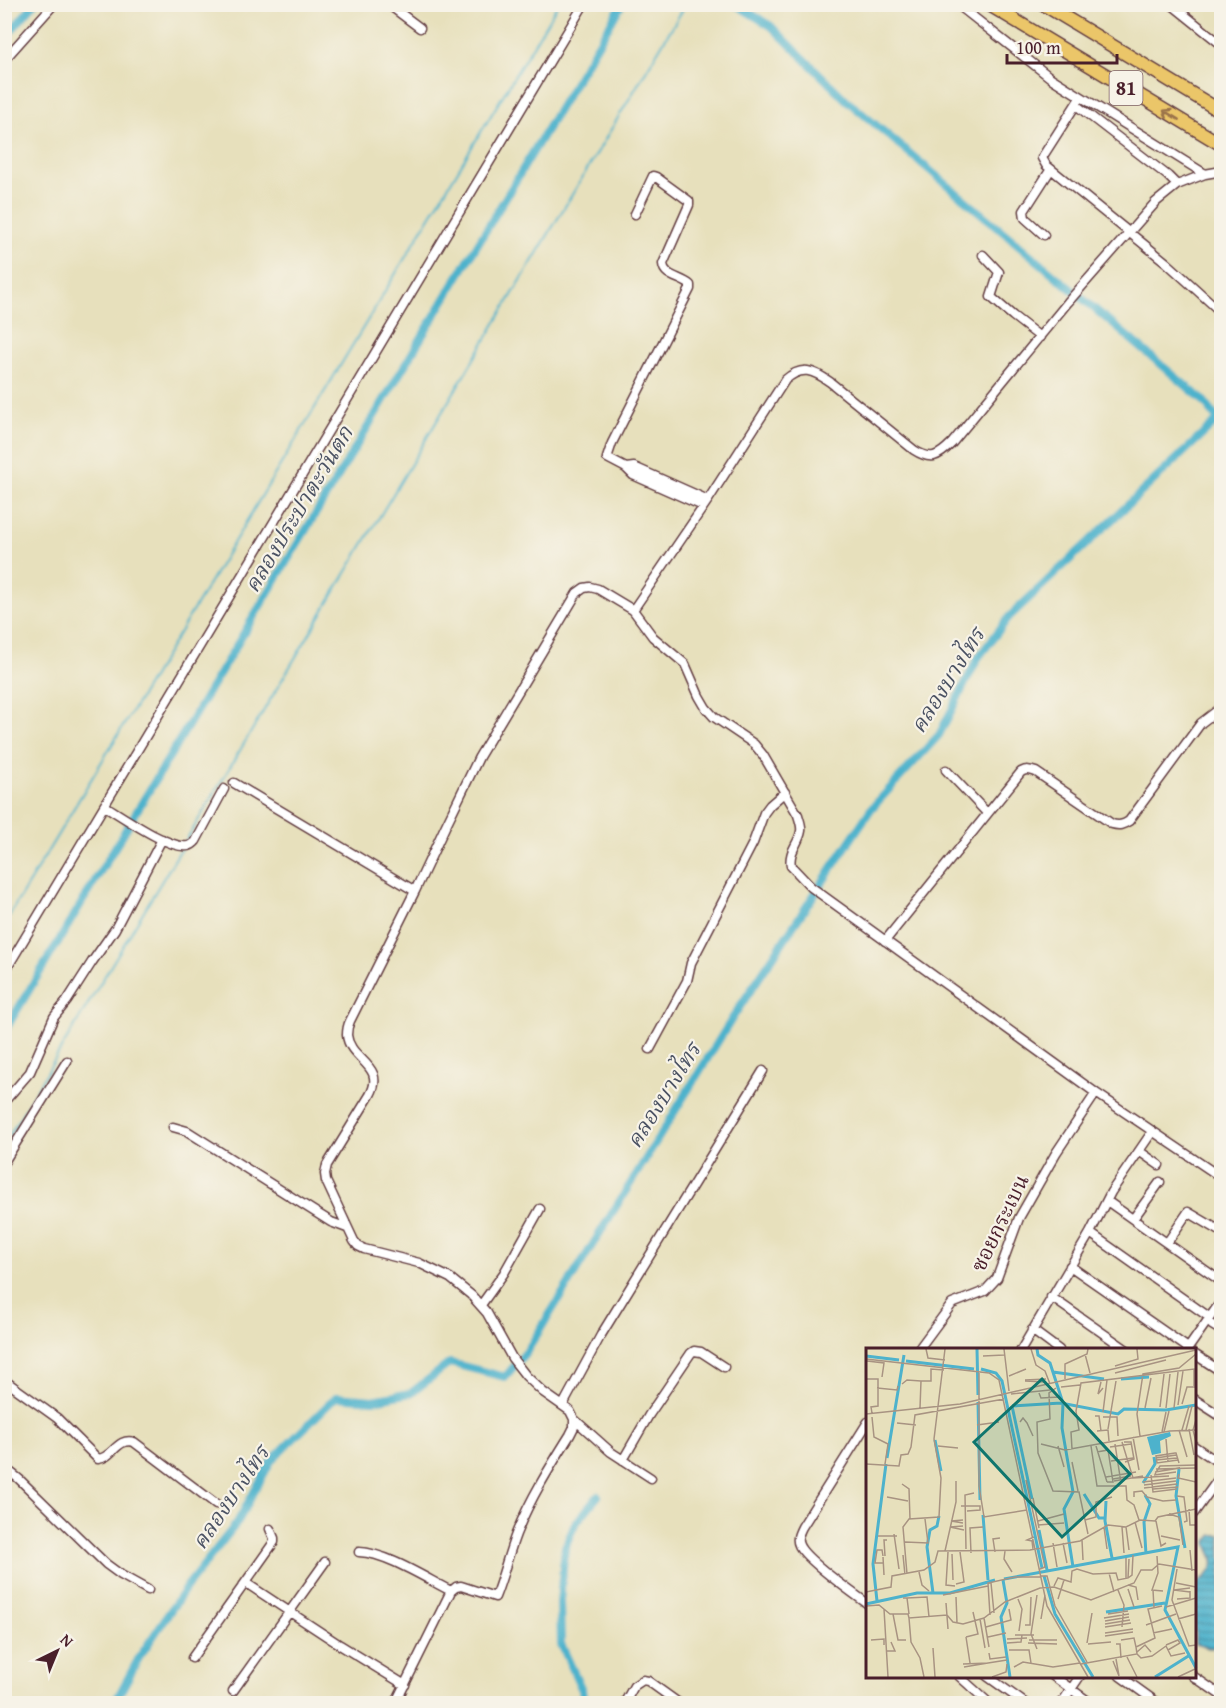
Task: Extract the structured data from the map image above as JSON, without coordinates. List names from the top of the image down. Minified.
{"streets":{"highway":["81"],"street":["ซอยกระเบน"]},"water":["คลองประปาตะวันตก","คลองบางไทร"],"scale_bar":"100 m","north":"top right"}
